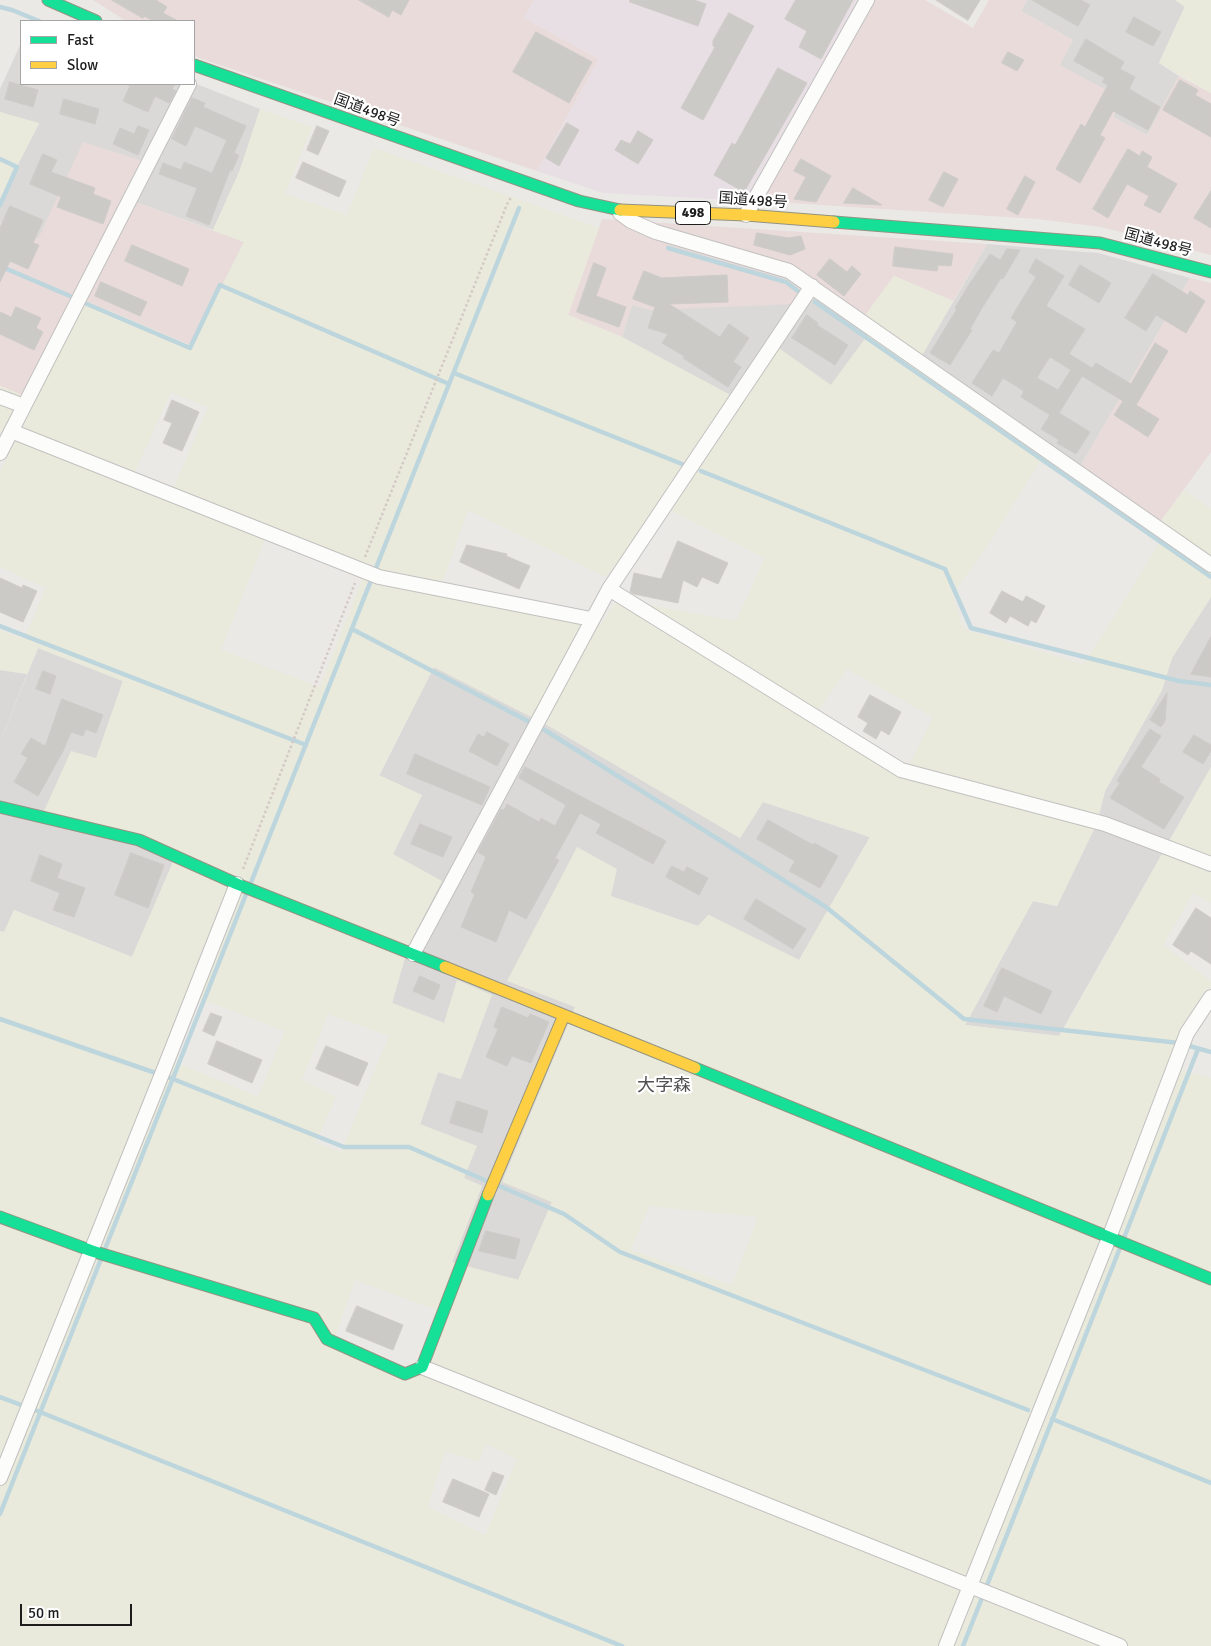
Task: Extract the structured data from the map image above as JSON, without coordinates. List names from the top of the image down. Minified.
{"streets":{"main road":["国道498号","498"]},"districts":["大字森"],"legend":["Fast","Slow"],"scale_bar":"50 m"}
